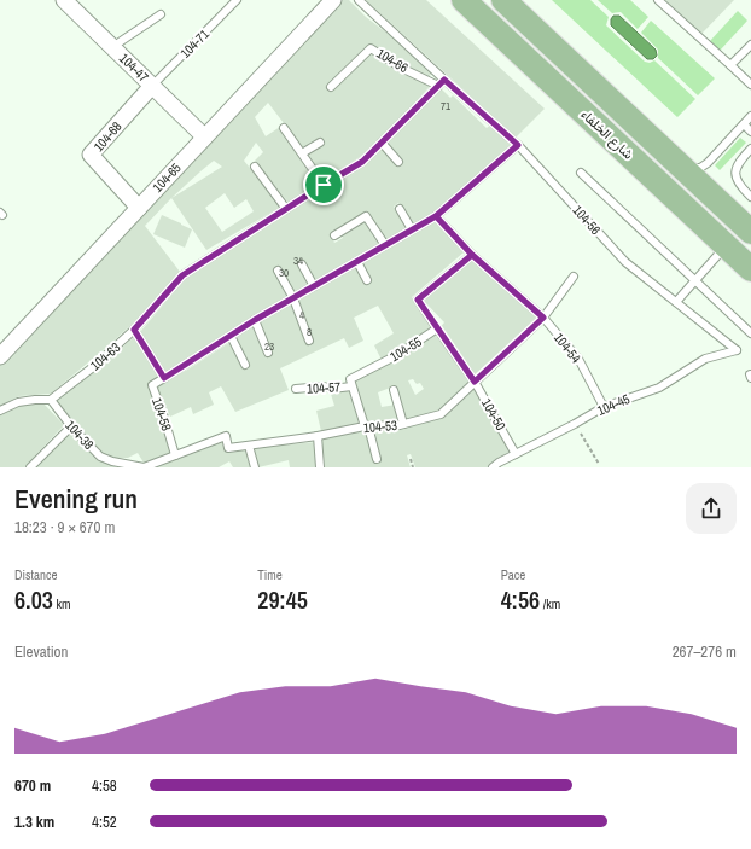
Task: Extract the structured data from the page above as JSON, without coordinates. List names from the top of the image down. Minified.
{"streets":{"main road":["شارع الخلفاء"],"street":["104-47","104-68","104-65"],"lane":["104-71","104-66","104-56","104-54","104-55","104-63","104-57","104-45","104-58","104-50","104-53","104-38"]},"crossings":[["104-71","104-47"],["104-71","104-68"],["104-66","104-56"],["104-66","104-63"],["104-47","104-68"],["104-47","104-65"],["104-68","104-65"],["104-56","104-63"],["104-56","104-45"],["104-54","104-45"],["104-54","104-53"],["104-55","104-57"],["104-55","104-50"],["104-63","104-58"],["104-63","104-38"],["104-45","104-50"],["104-58","104-53"],["104-50","104-53"],["104-53","104-38"]],"house_numbers":["71","34","30","4","8","23"],"page":{"heading":["Evening run","18:23 · 9 × 670 m"],"stats":[["Distance","6.03 km"],["Time","29:45"],["Pace","4:56 /km"]],"chart":["Elevation","267–276 m"],"list":[{"name":"670 m","note":"4:58"},{"name":"1.3 km","note":"4:52"}]}}
